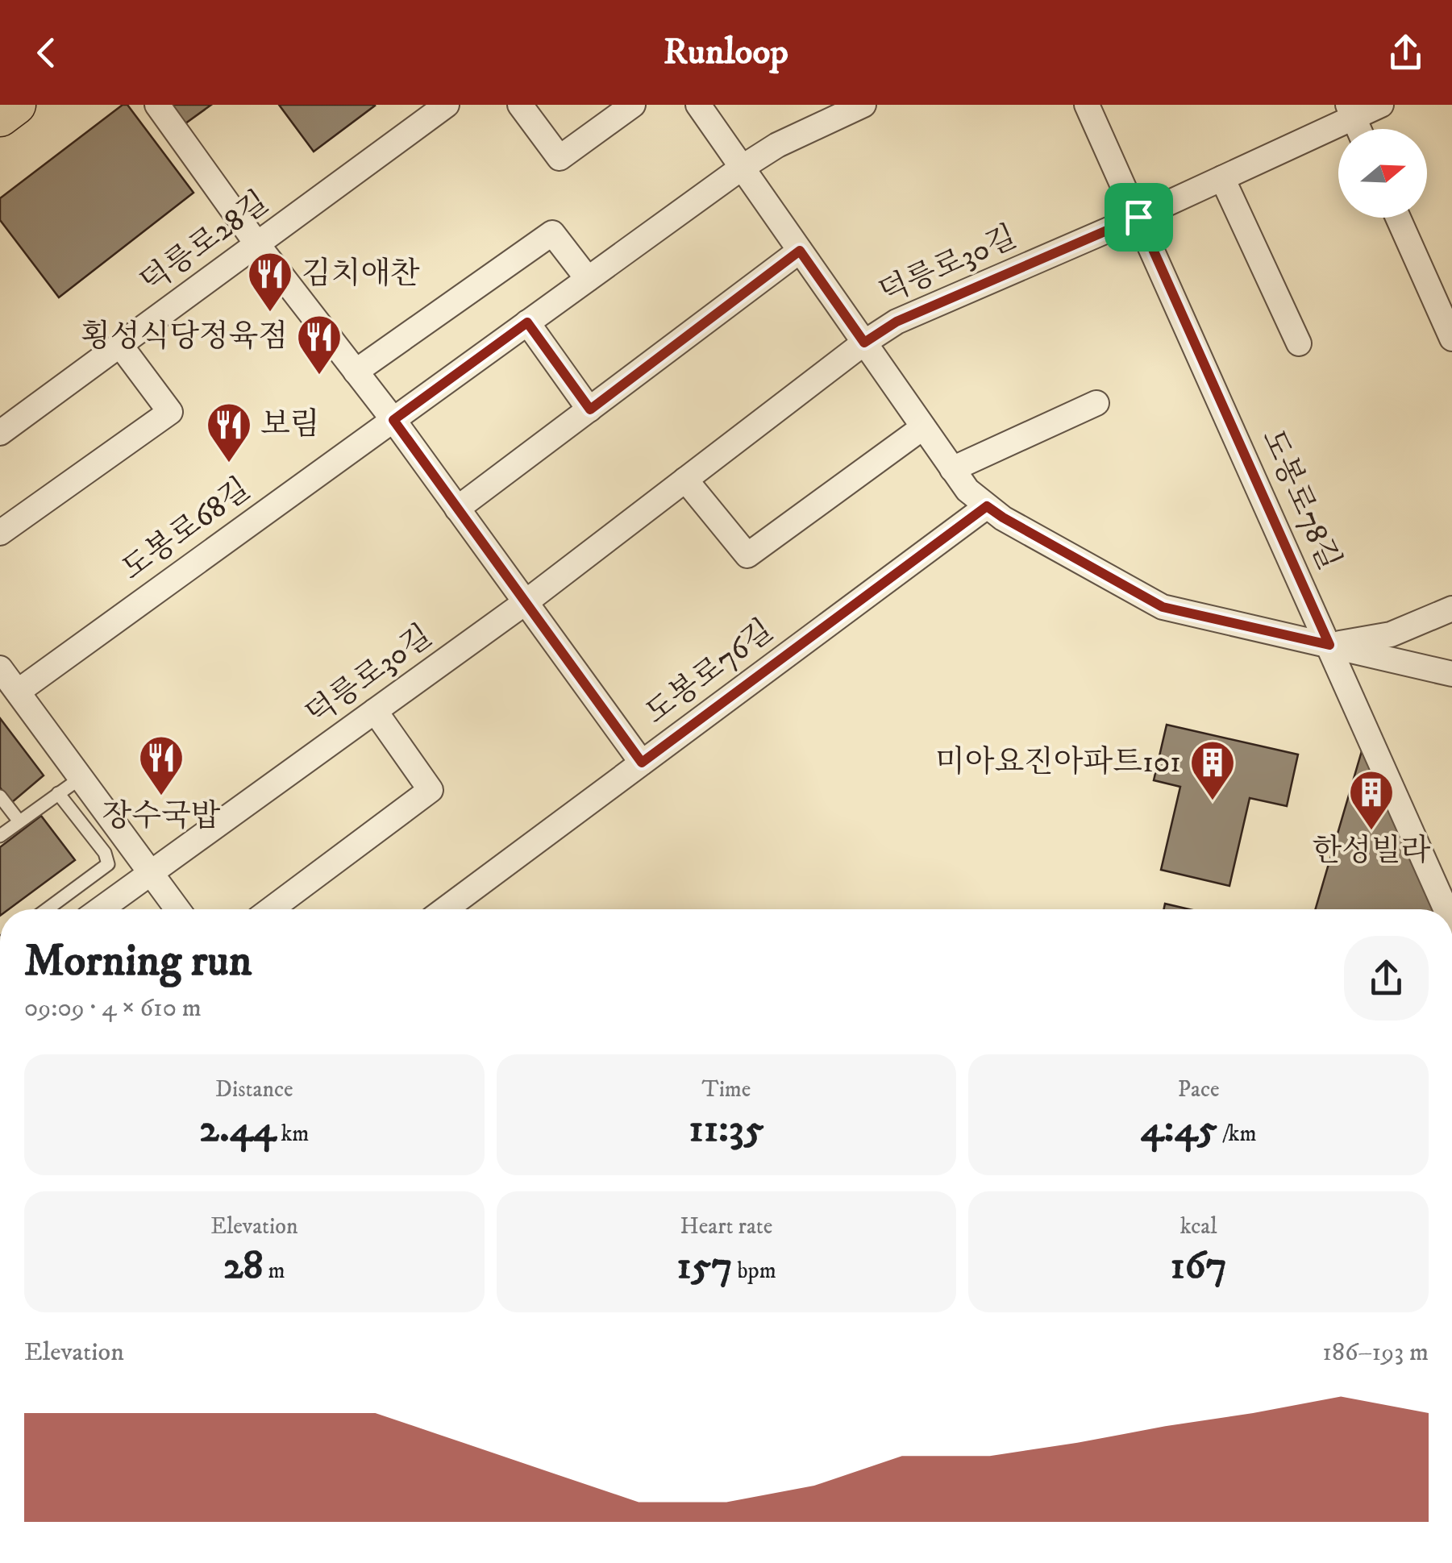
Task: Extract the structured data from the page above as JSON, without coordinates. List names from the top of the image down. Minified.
{"streets":{"street":["덕릉로28길","덕릉로30길","도봉로78길","도봉로68길","도봉로76길"]},"crossings":[["덕릉로30길","도봉로78길"]],"places":{"restaurant":["김치애찬","횡성식당정육점","보림","장수국밥"],"building":["미아요진아파트101","한성빌라"]},"north":"right","page":{"header":"Runloop","heading":["Morning run","09:09 · 4 × 610 m"],"stats":[["Distance","2.44 km"],["Time","11:35"],["Pace","4:45 /km"],["Elevation","28 m"],["Heart rate","157 bpm"],["kcal","167"]],"chart":["Elevation","186–193 m"]}}
